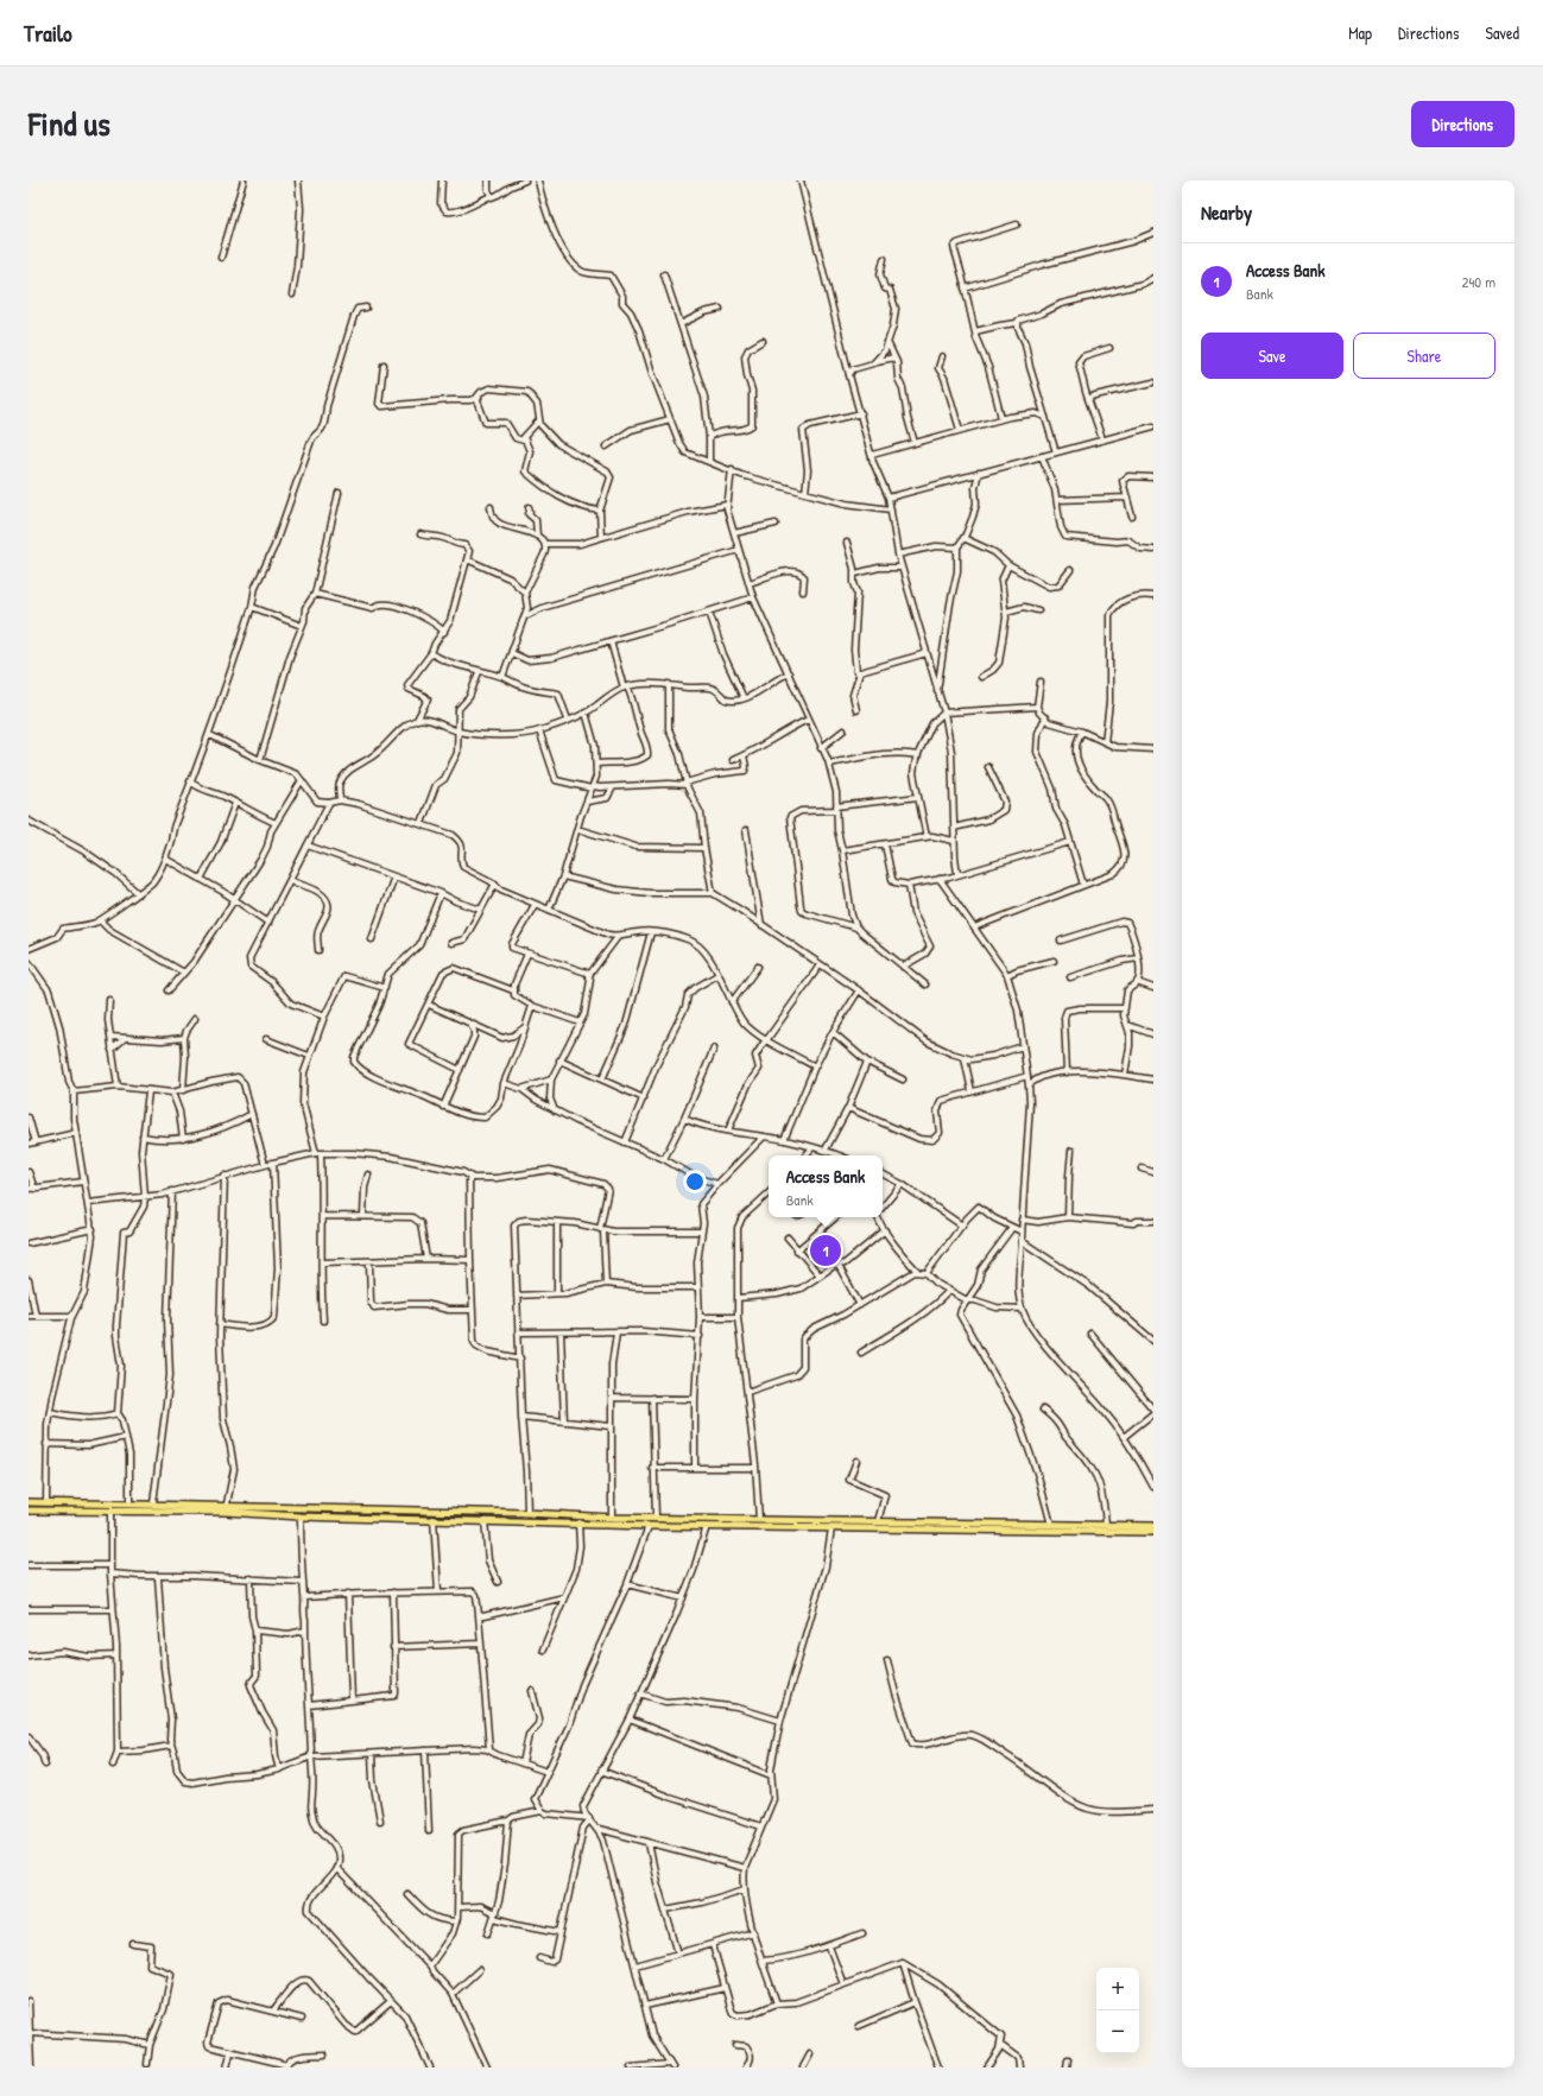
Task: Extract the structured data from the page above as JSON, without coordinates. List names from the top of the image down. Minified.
{"page":{"header":"Trailo","nav":["Map","Directions","Saved"],"title":"Find us","buttons":["Directions",["Save","Share"]],"heading":"Nearby","list":[{"mark":"1","name":"Access Bank","note":"Bank","value":"240 m"}],"popup":["Access Bank","Bank"],"pins":"1","map_buttons":["+","−"]}}
